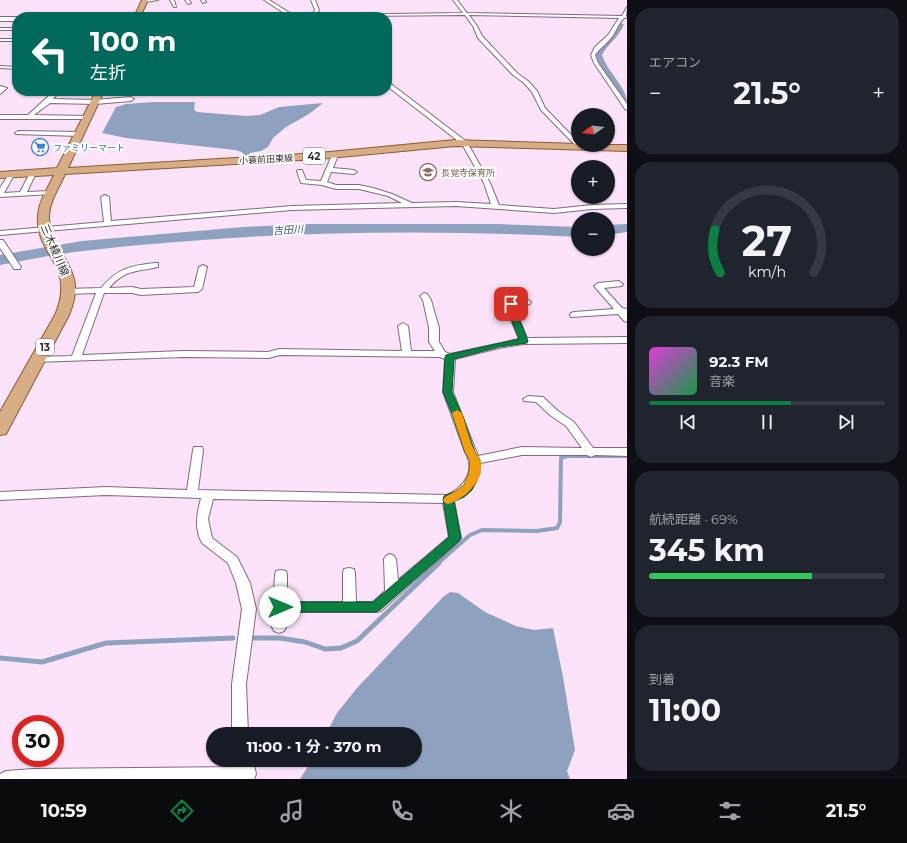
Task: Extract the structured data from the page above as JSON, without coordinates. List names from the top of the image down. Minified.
{"streets":{"main road":["42","小蓑前田東線","三木綾川線","13"]},"crossings":[["小蓑前田東線","三木綾川線"]],"water":["吉田川"],"places":{"supermarket":["ファミリーマート"],"school or university":["長覚寺保育所"]},"north":"left","page":{"tile":["エアコン",["航続距離 · 69%","345 km"],["到着","11:00"]],"turn":["100 m","左折"],"heat":["−","21.5°","+"],"map_buttons":["+","−"],"song":["92.3 FM","音楽"],"limit":"30","trip":"11:00 · 1 分 · 370 m","tabs":["10:59","21.5°"],"gauge":["27","km/h"]}}
